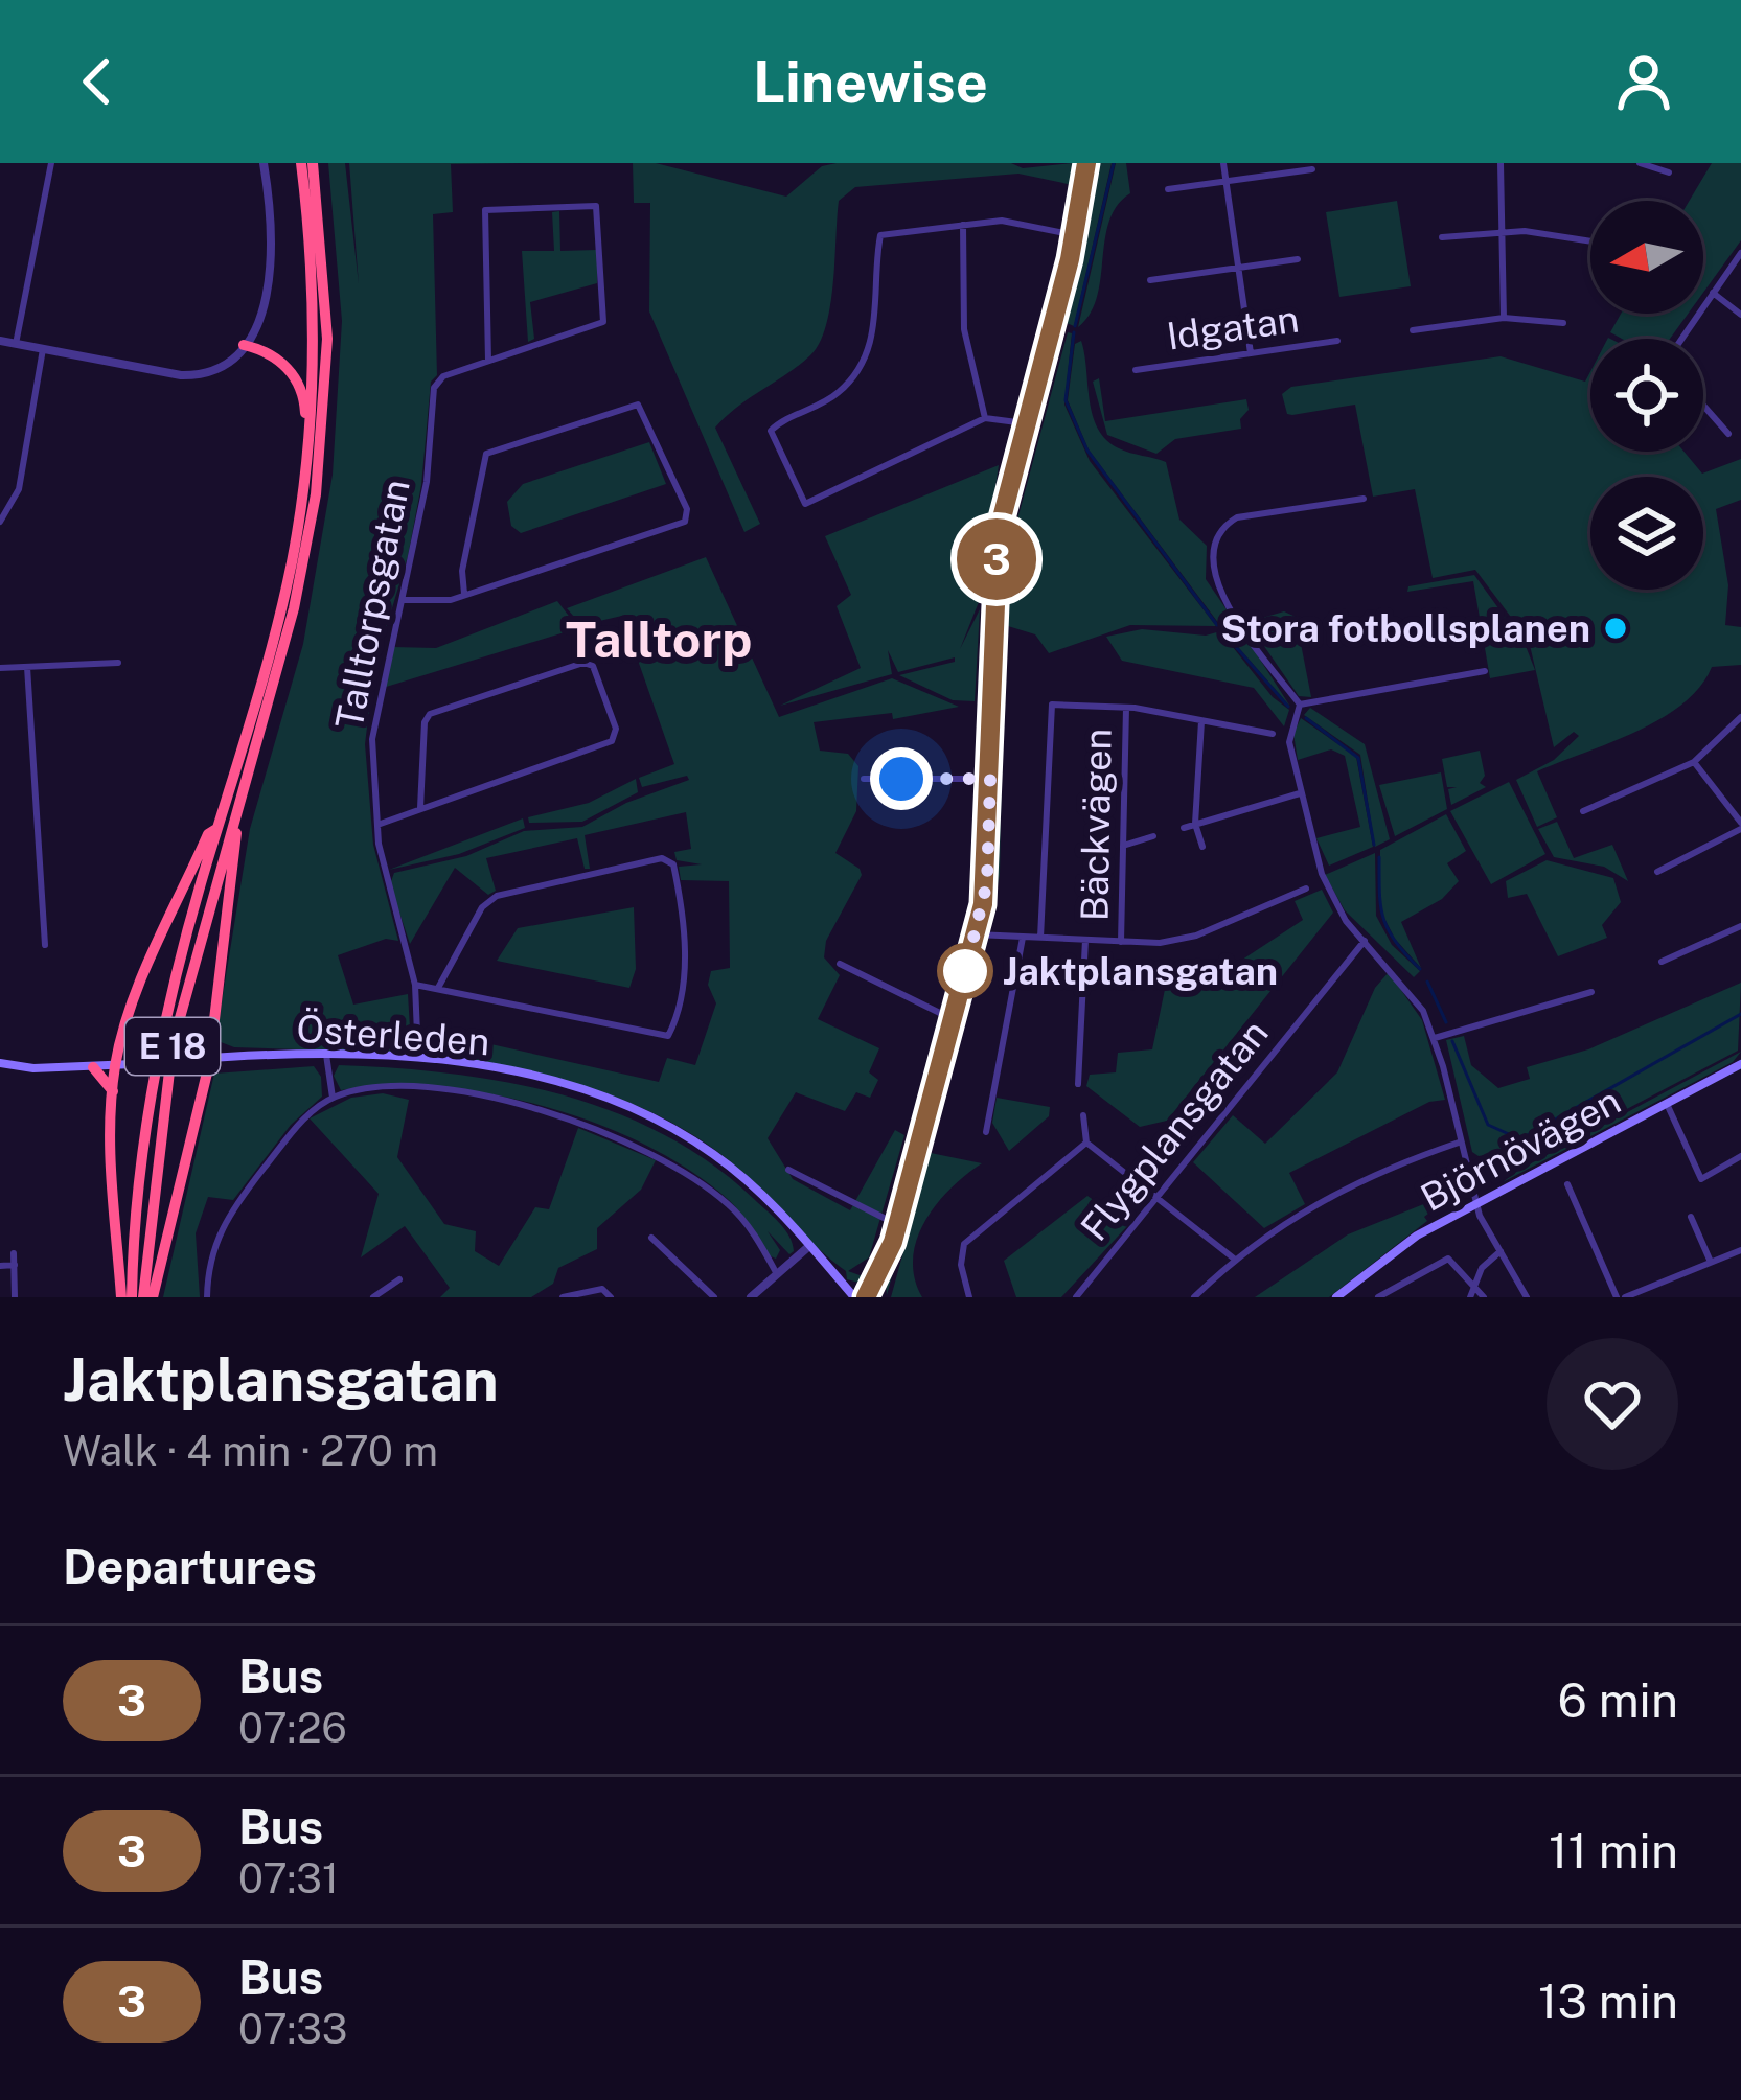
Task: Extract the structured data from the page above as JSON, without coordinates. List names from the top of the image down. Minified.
{"streets":{"highway":["E 18"],"main road":["Österleden","Björnövägen"],"street":["Idgatan","Talltorpsgatan","Bäckvägen","Flygplansgatan"]},"crossings":[["Talltorpsgatan","Österleden"],["Österleden","E 18"]],"districts":["Talltorp"],"places":["Stora fotbollsplanen","Jaktplansgatan"],"lines":["bus line 3"],"north":"left","page":{"header":"Linewise","on_map":"3","heading":[["Jaktplansgatan","Walk · 4 min · 270 m"],"Departures"],"list":[{"mark":"3","name":"Bus","note":"07:26","value":"6 min"},{"mark":"3","name":"Bus","note":"07:31","value":"11 min"},{"mark":"3","name":"Bus","note":"07:33","value":"13 min"}]}}
